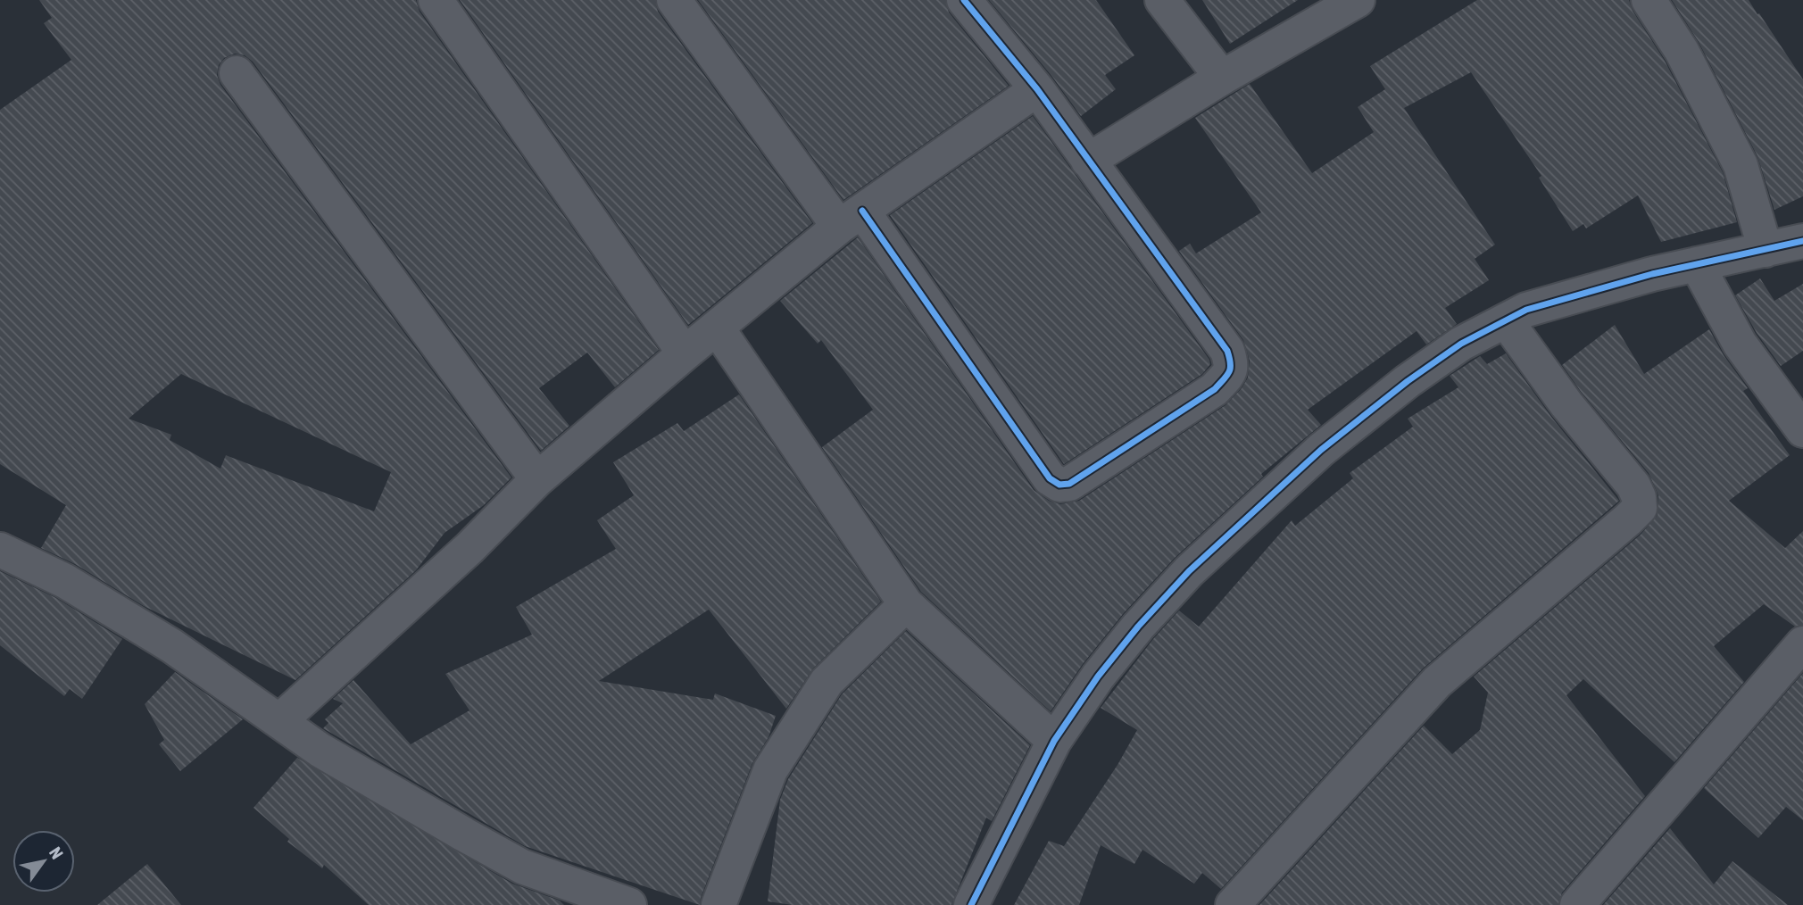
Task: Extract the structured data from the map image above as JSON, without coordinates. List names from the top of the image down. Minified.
{"north":"top right"}
